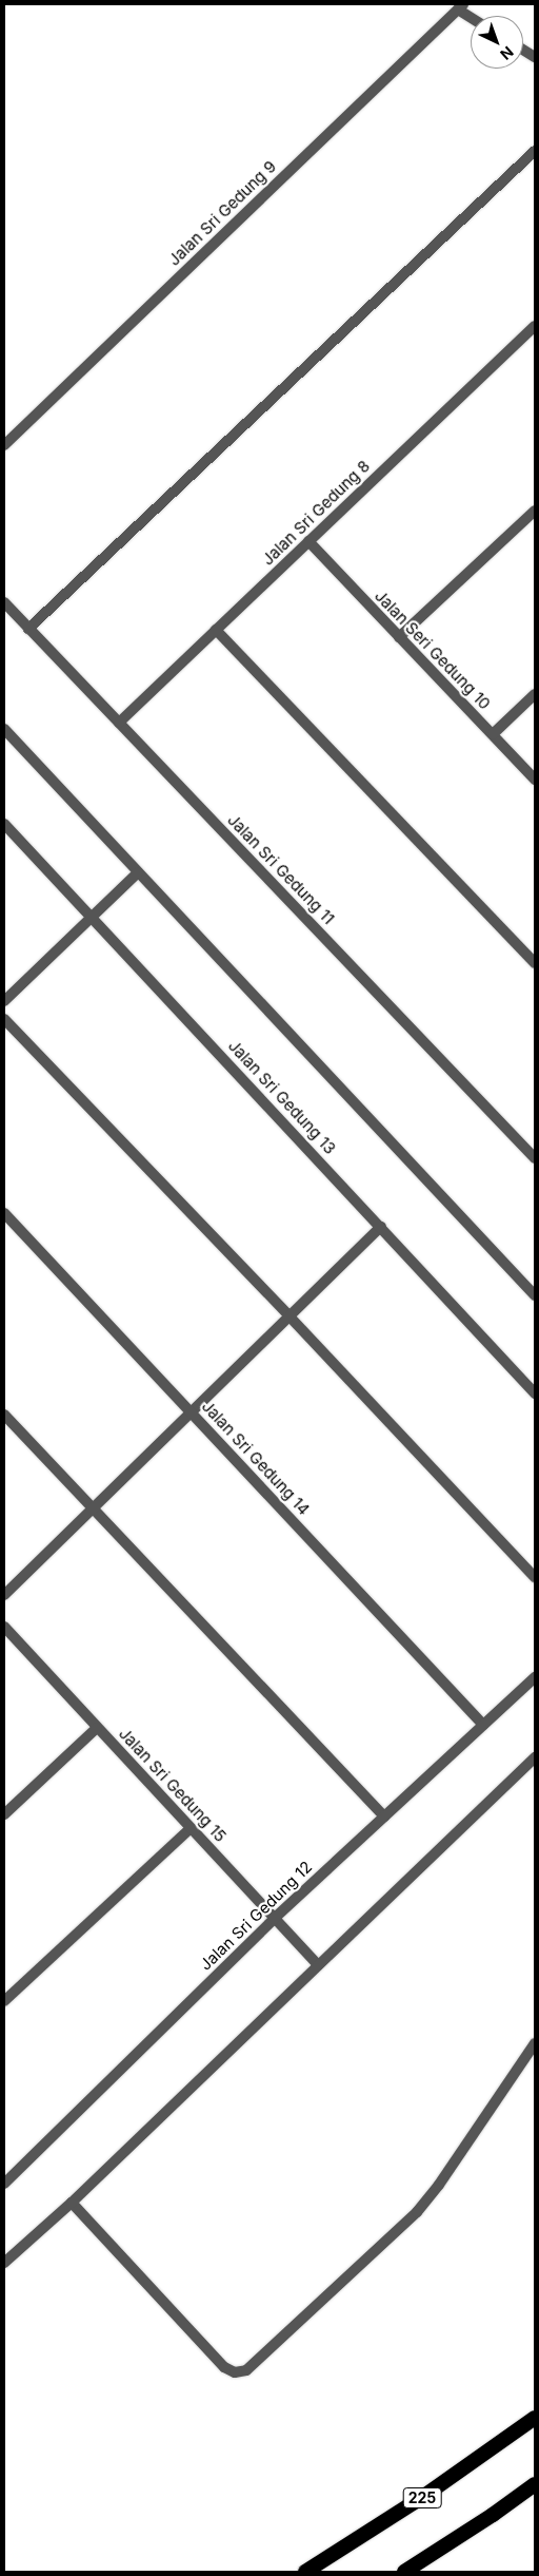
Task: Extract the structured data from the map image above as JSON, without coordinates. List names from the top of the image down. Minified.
{"streets":{"highway":["225"],"street":["Jalan Sri Gedung 9","Jalan Sri Gedung 8","Jalan Seri Gedung 10","Jalan Sri Gedung 11","Jalan Sri Gedung 13","Jalan Sri Gedung 14","Jalan Sri Gedung 15","Jalan Sri Gedung 12"]},"crossings":[["Jalan Sri Gedung 8","Jalan Seri Gedung 10"],["Jalan Sri Gedung 8","Jalan Sri Gedung 11"],["Jalan Sri Gedung 14","Jalan Sri Gedung 12"],["Jalan Sri Gedung 15","Jalan Sri Gedung 12"]],"north":"bottom right"}
